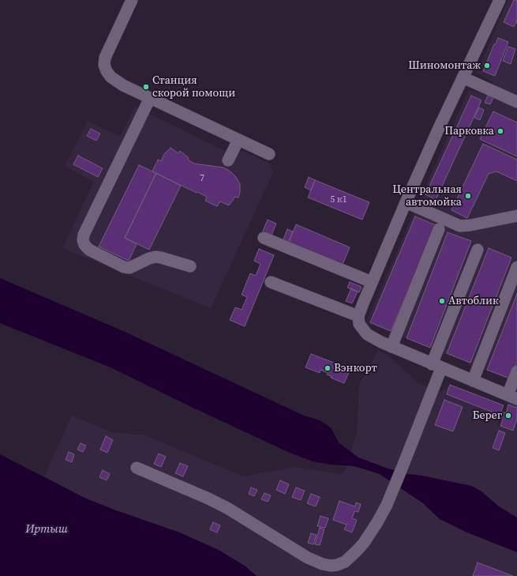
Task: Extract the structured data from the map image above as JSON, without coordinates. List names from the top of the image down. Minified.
{"water":["Иртыш"],"places":["Шиномонтаж","Станция cкорой помощи","Парковка","Центральная автомойка","Автоблик","Вэнкорт","Берег"],"house_numbers":["7","5 к1"]}
